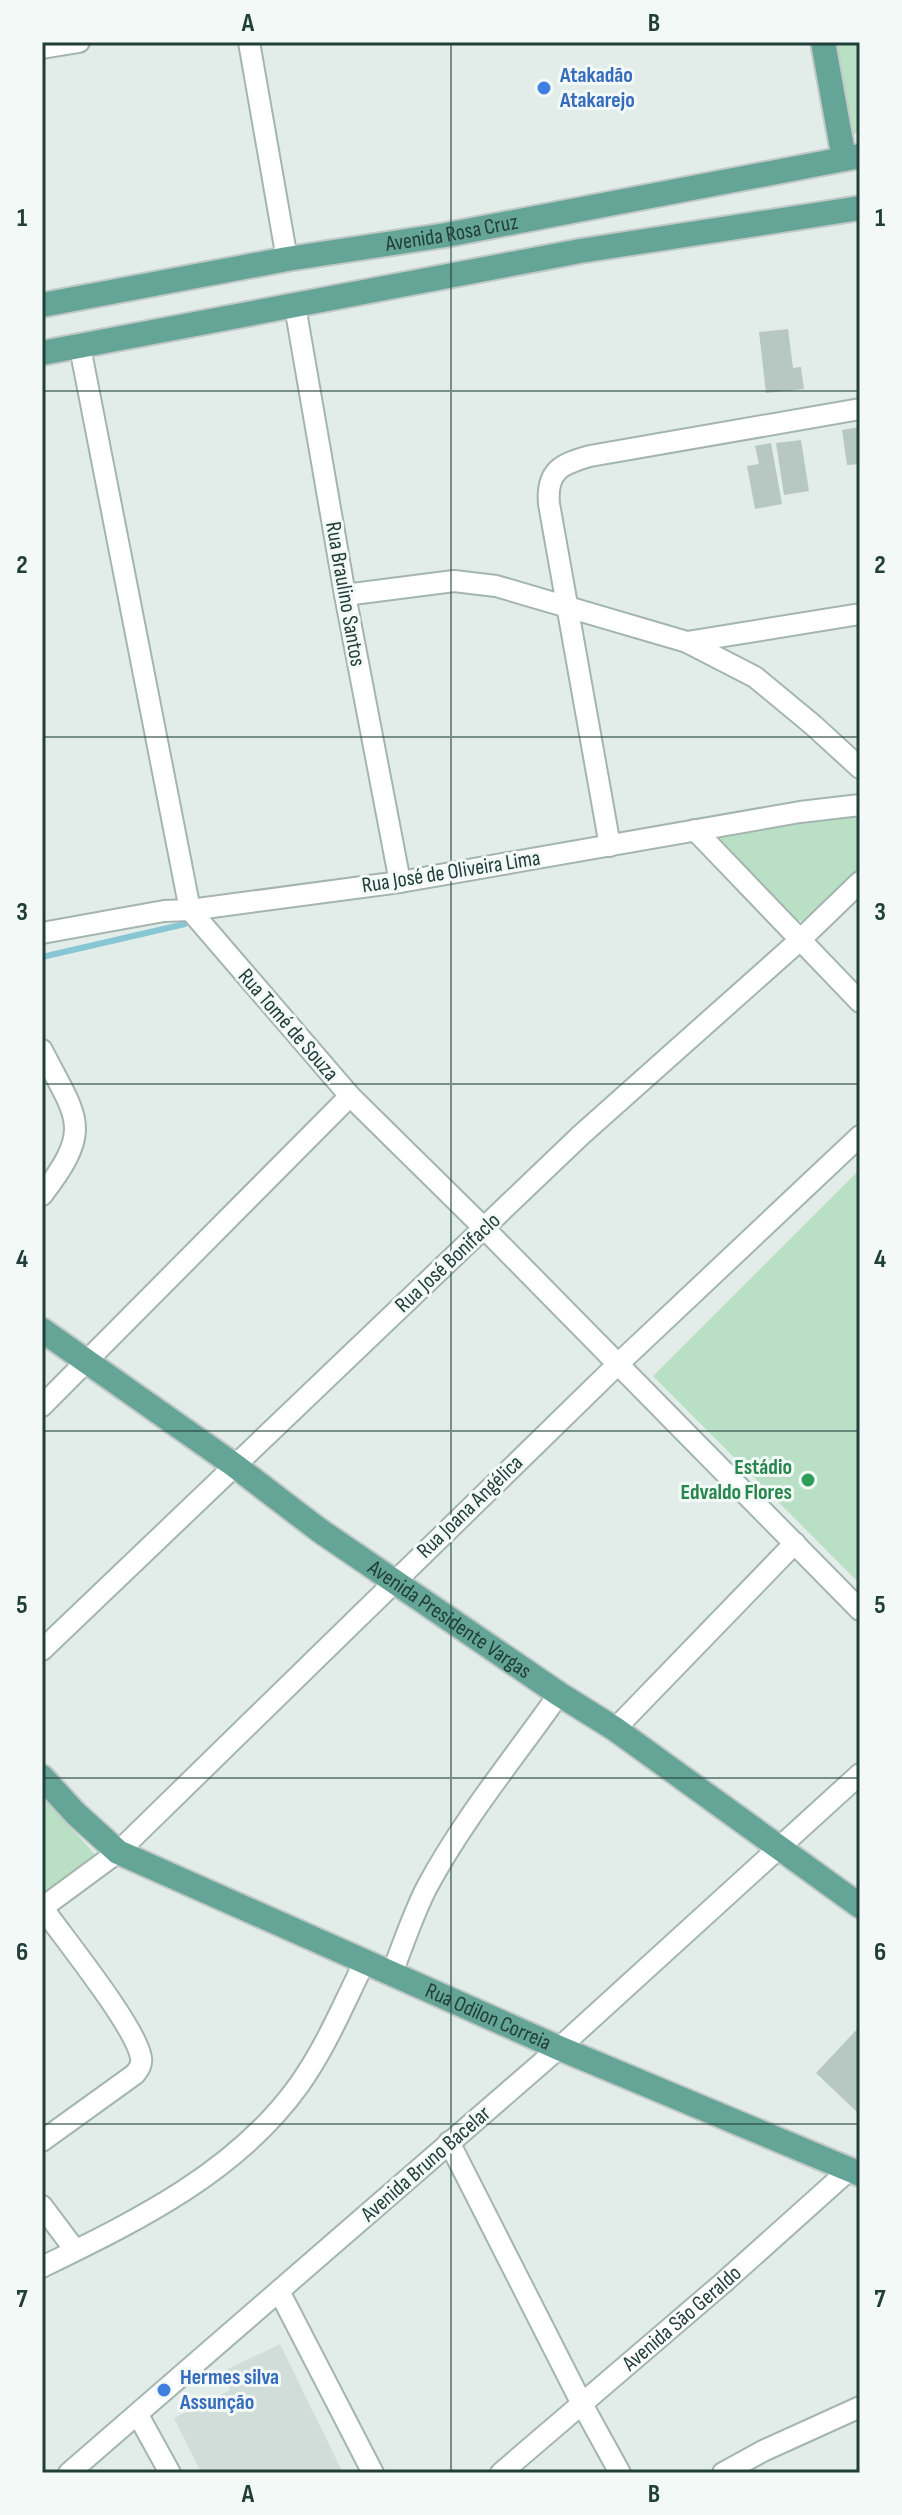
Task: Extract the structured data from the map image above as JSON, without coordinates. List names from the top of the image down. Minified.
{"streets":{"main road":["Avenida Rosa Cruz","Avenida Presidente Vargas","Rua Odilon Correia"],"street":["Rua Braulino Santos","Rua José de Oliveira Lima","Rua Tomé de Souza","Rua José Bonifaclo","Rua Joana Angélica","Avenida Bruno Bacelar","Avenida São Geraldo"]},"crossings":[["Avenida Rosa Cruz","Rua Braulino Santos"],["Avenida Rosa Cruz","Rua Tomé de Souza"],["Rua Braulino Santos","Rua José de Oliveira Lima"],["Rua José de Oliveira Lima","Rua Tomé de Souza"],["Rua Tomé de Souza","Rua José Bonifaclo"],["Rua Tomé de Souza","Rua Joana Angélica"],["Rua José Bonifaclo","Avenida Presidente Vargas"],["Rua Joana Angélica","Avenida Presidente Vargas"],["Rua Joana Angélica","Rua Odilon Correia"],["Avenida Presidente Vargas","Avenida Bruno Bacelar"],["Rua Odilon Correia","Avenida Bruno Bacelar"],["Rua Odilon Correia","Avenida São Geraldo"]],"places":["Atakadão Atakarejo","Estádio Edvaldo Flores","Hermes silva Assunção"],"grid":{"columns":["A","B"],"rows":["1","2","3","4","5","6","7"]}}
